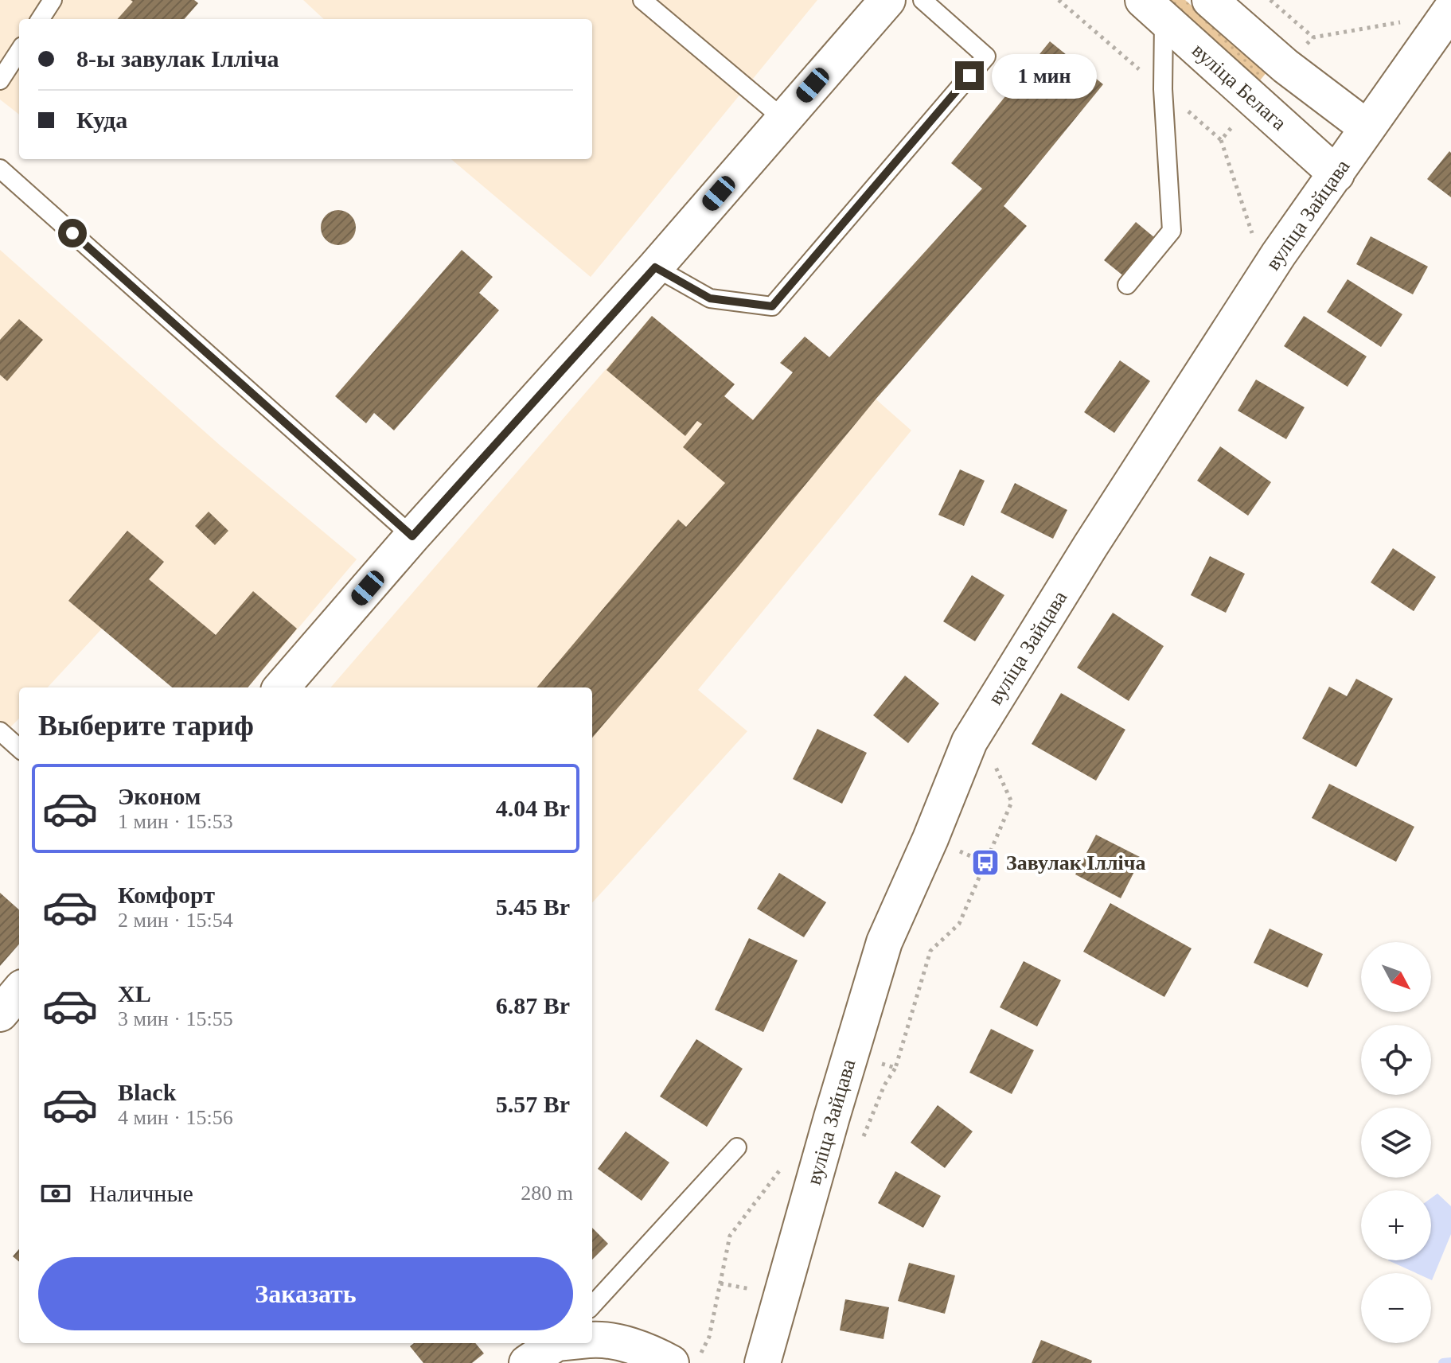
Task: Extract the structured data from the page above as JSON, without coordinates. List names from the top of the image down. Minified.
{"streets":{"street":["вуліца Белага","вуліца Зайцава"]},"crossings":[["вуліца Белага","вуліца Зайцава"]],"places":{"bus stop":["Завулак Ілліча"]},"north":"bottom right","page":{"banner":["8-ы завулак Ілліча","Куда"],"bubble":"1 мин","heading":"Выберите тариф","list":[{"name":"Эконом","note":"1 мин · 15:53","value":"4.04 Br"},{"name":"Комфорт","note":"2 мин · 15:54","value":"5.45 Br"},{"name":"XL","note":"3 мин · 15:55","value":"6.87 Br"},{"name":"Black","note":"4 мин · 15:56","value":"5.57 Br"}],"map_buttons":["+","−"],"pay":["Наличные","280 m"],"buttons":"Заказать"}}
